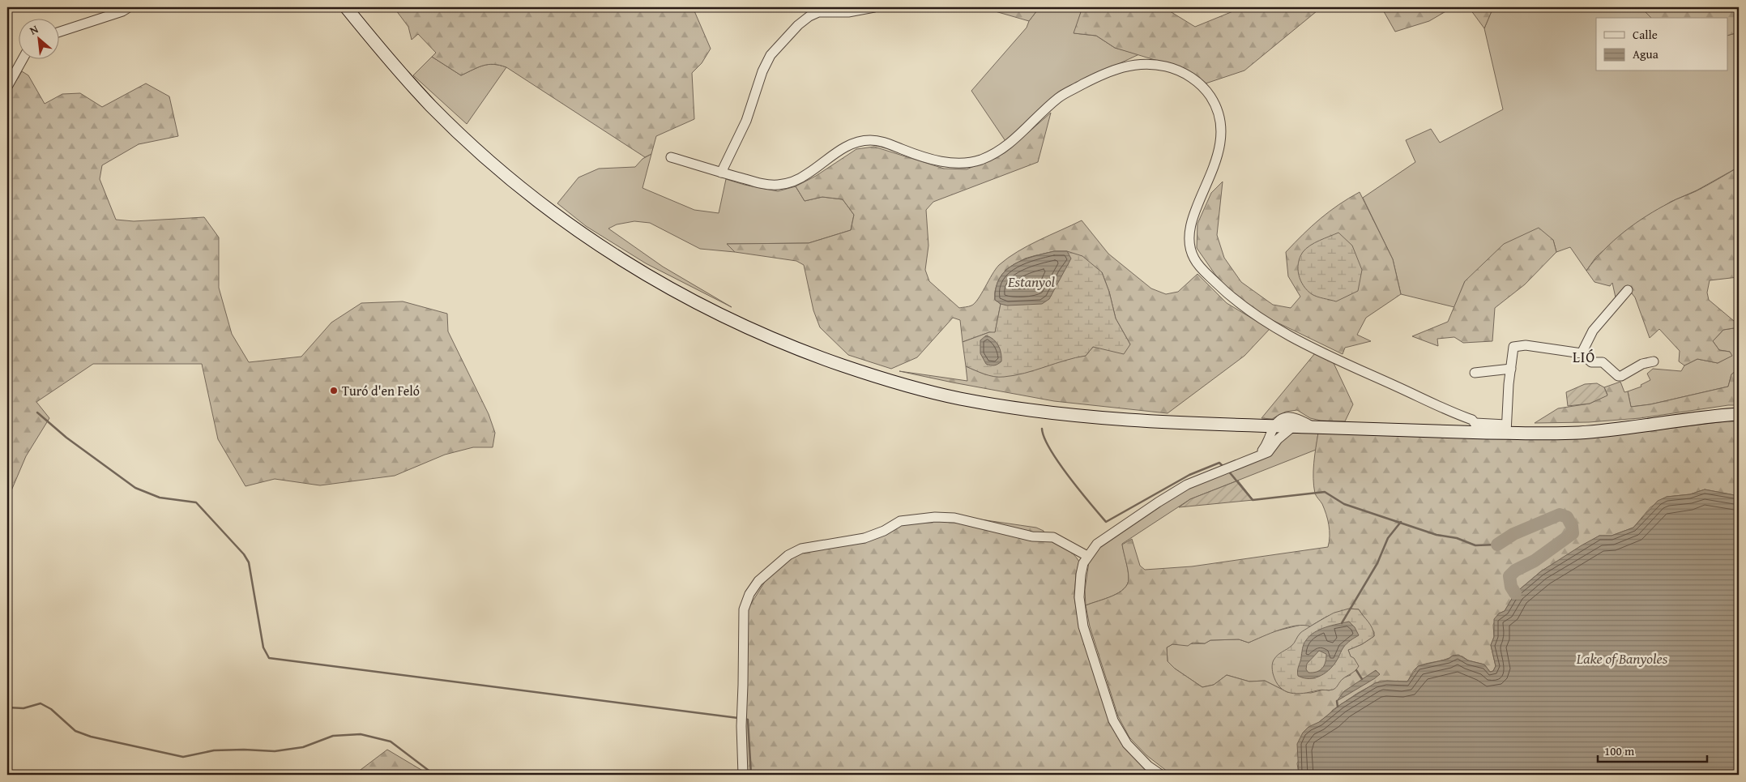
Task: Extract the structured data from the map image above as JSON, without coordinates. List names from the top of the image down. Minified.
{"districts":["LIÓ"],"water":["Estanyol","Lake of Banyoles"],"places":["Turó d'en Feló"],"legend":["Calle","Agua"],"scale_bar":"100 m","north":"top left"}
